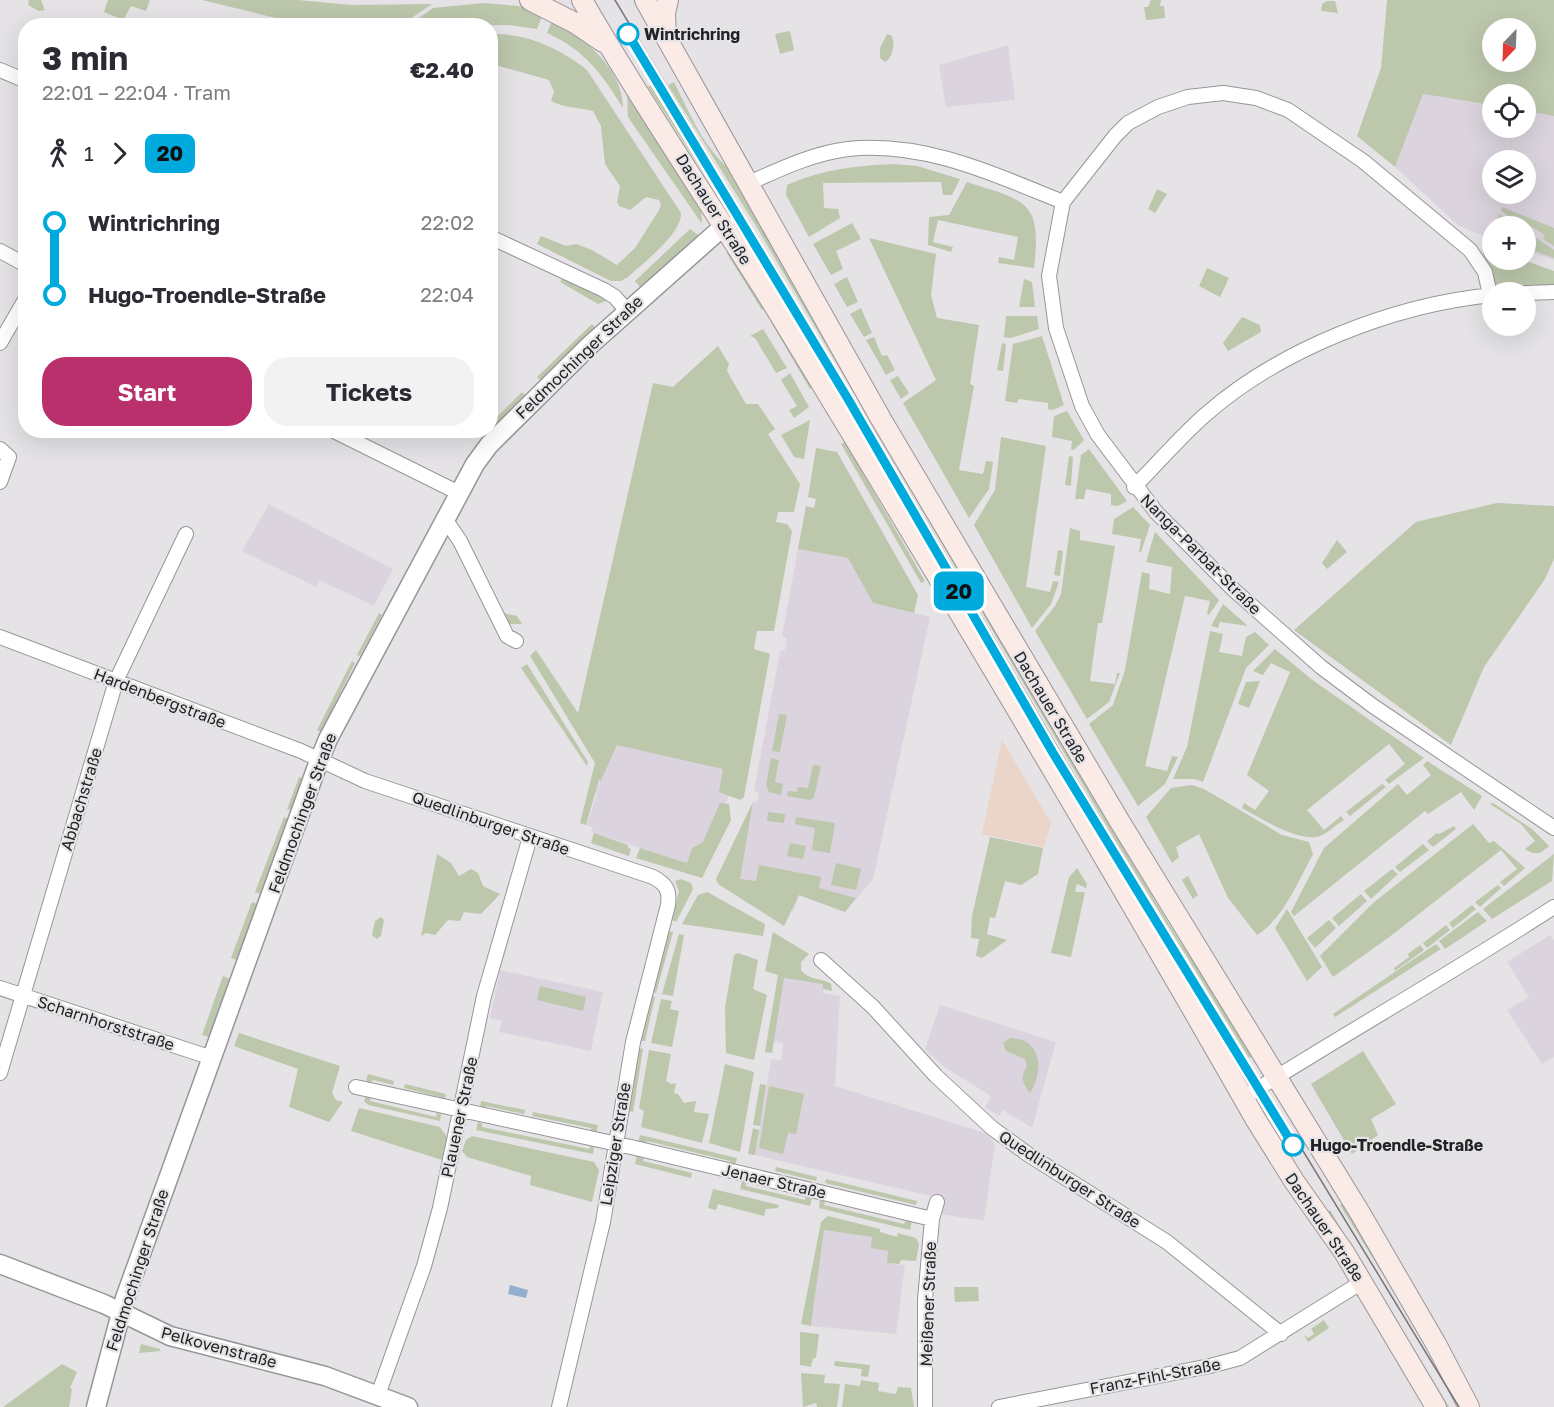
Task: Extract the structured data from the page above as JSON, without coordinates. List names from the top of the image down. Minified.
{"streets":{"main road":["Dachauer Straße"],"street":["Feldmochinger Straße","Nanga-Parbat-Straße","Hardenbergstraße","Abbachstraße","Quedlinburger Straße","Scharnhorststraße","Plauener Straße","Leipziger Straße","Jenaer Straße","Meißener Straße","Pelkovenstraße","Franz-Fihl-Straße"]},"crossings":[["Dachauer Straße","Feldmochinger Straße"],["Dachauer Straße","Franz-Fihl-Straße"],["Feldmochinger Straße","Hardenbergstraße"],["Feldmochinger Straße","Quedlinburger Straße"],["Feldmochinger Straße","Scharnhorststraße"],["Feldmochinger Straße","Pelkovenstraße"],["Hardenbergstraße","Abbachstraße"],["Hardenbergstraße","Quedlinburger Straße"],["Abbachstraße","Scharnhorststraße"],["Quedlinburger Straße","Plauener Straße"],["Quedlinburger Straße","Leipziger Straße"],["Quedlinburger Straße","Franz-Fihl-Straße"],["Plauener Straße","Jenaer Straße"],["Plauener Straße","Pelkovenstraße"],["Leipziger Straße","Jenaer Straße"],["Jenaer Straße","Meißener Straße"]],"places":["Wintrichring","Hugo-Troendle-Straße"],"lines":["tram line 20"],"north":"bottom left","page":{"on_map":"20","map_buttons":["+","−"],"heading":["3 min","22:01 – 22:04 · Tram","€2.40"],"legs":["1","20"],"list":[{"name":"Wintrichring","value":"22:02"},{"name":"Hugo-Troendle-Straße","value":"22:04"}],"buttons":["Start","Tickets"]}}
